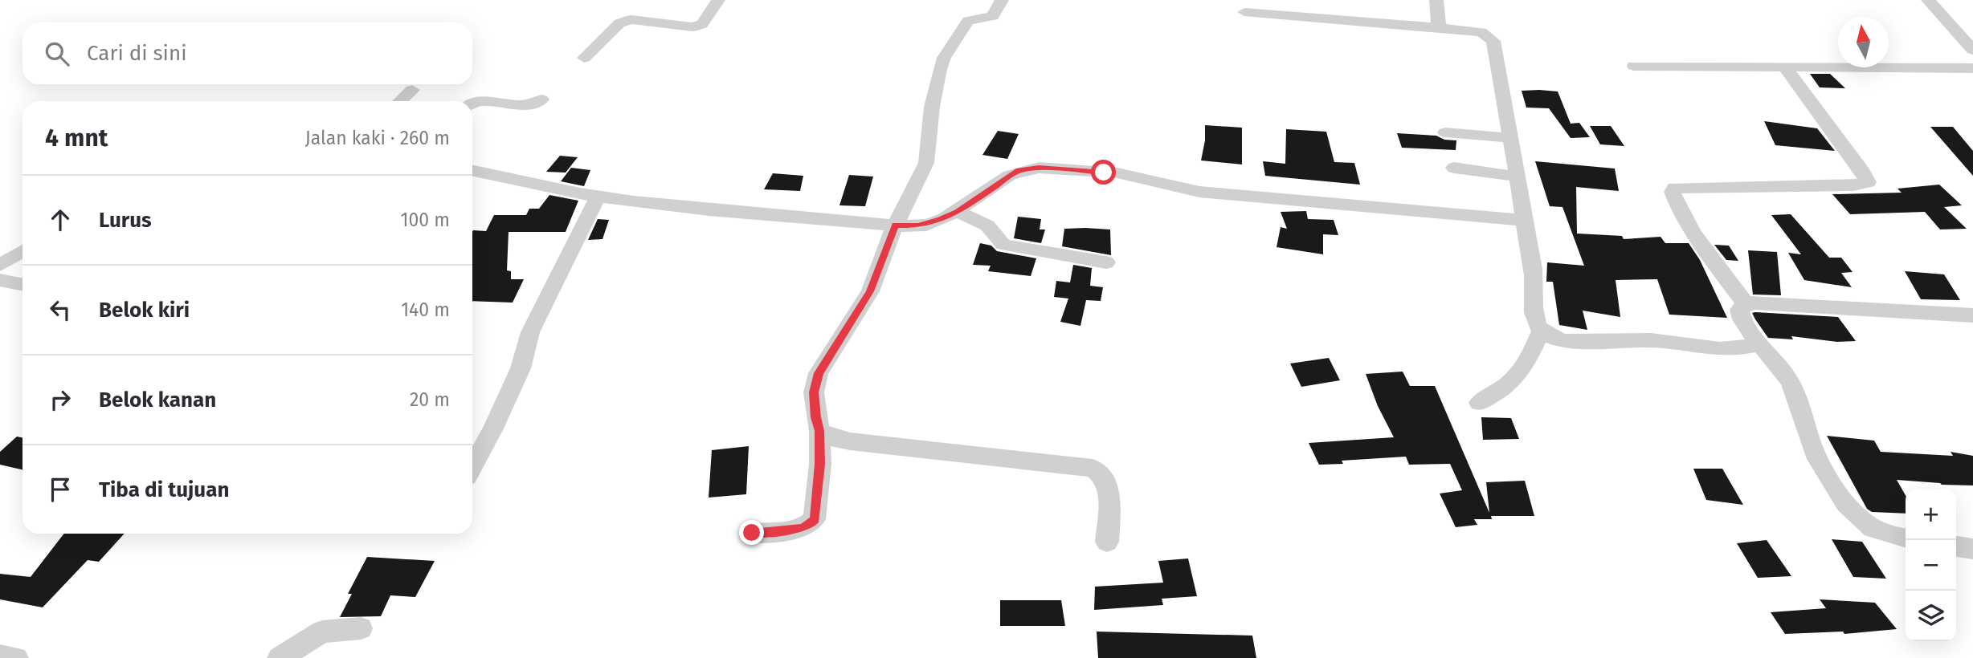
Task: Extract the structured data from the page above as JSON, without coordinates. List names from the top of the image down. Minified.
{"north":"top","page":{"search":"Cari di sini","heading":["4 mnt","Jalan kaki · 260 m"],"list":[["Lurus","100 m"],["Belok kiri","140 m"],["Belok kanan","20 m"],"Tiba di tujuan"],"map_buttons":["+","−"]}}
